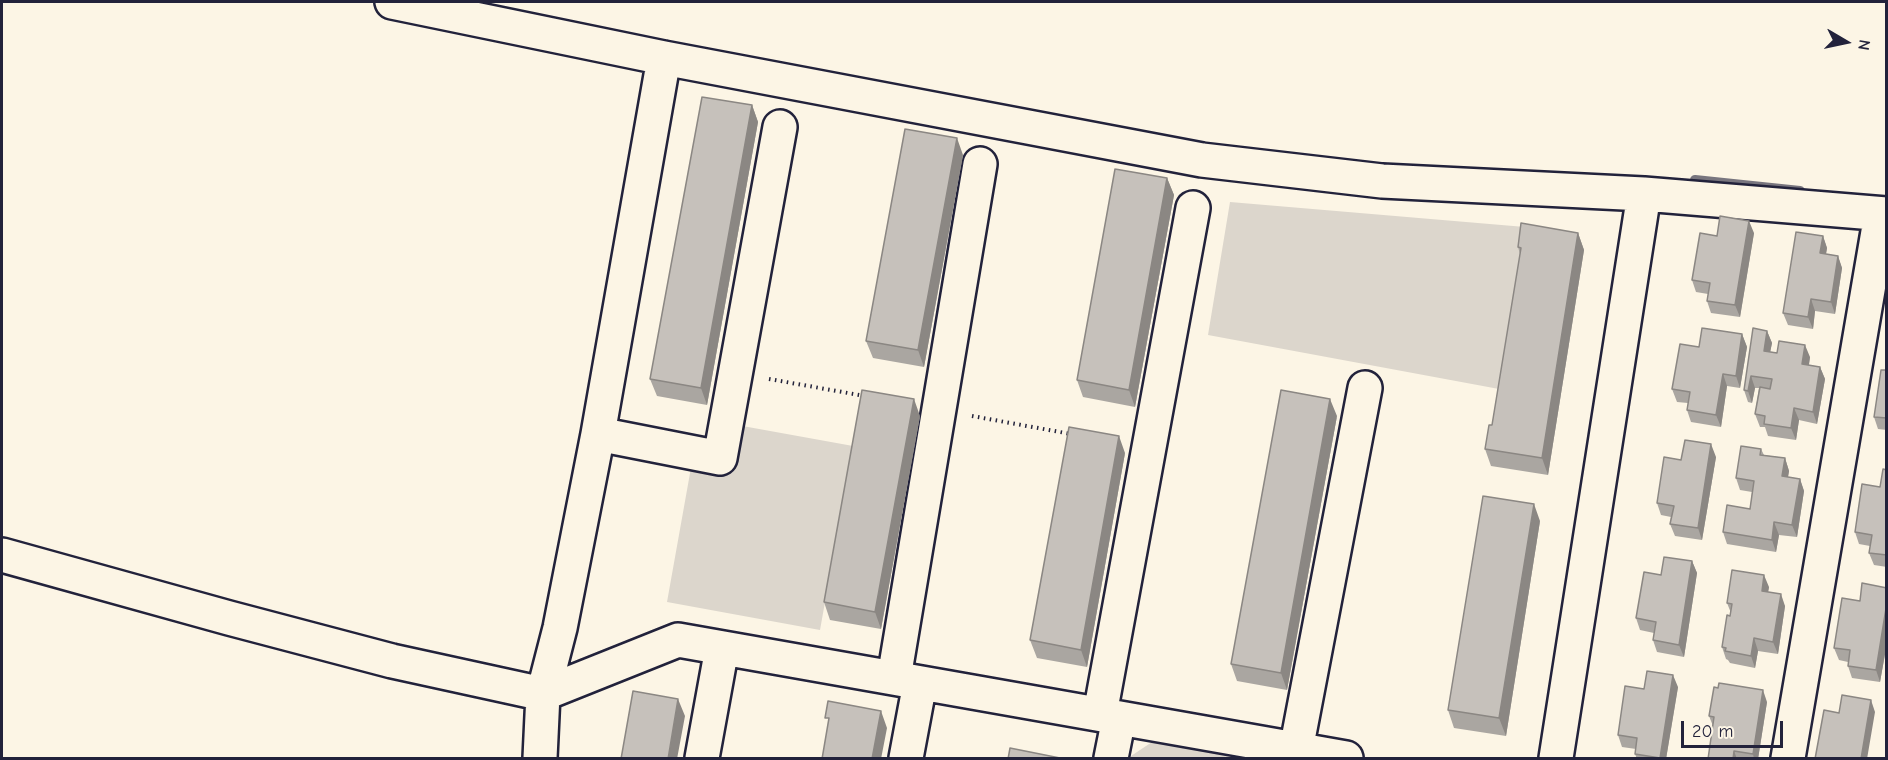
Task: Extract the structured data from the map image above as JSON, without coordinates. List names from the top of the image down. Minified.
{"scale_bar":"20 m","north":"right"}
